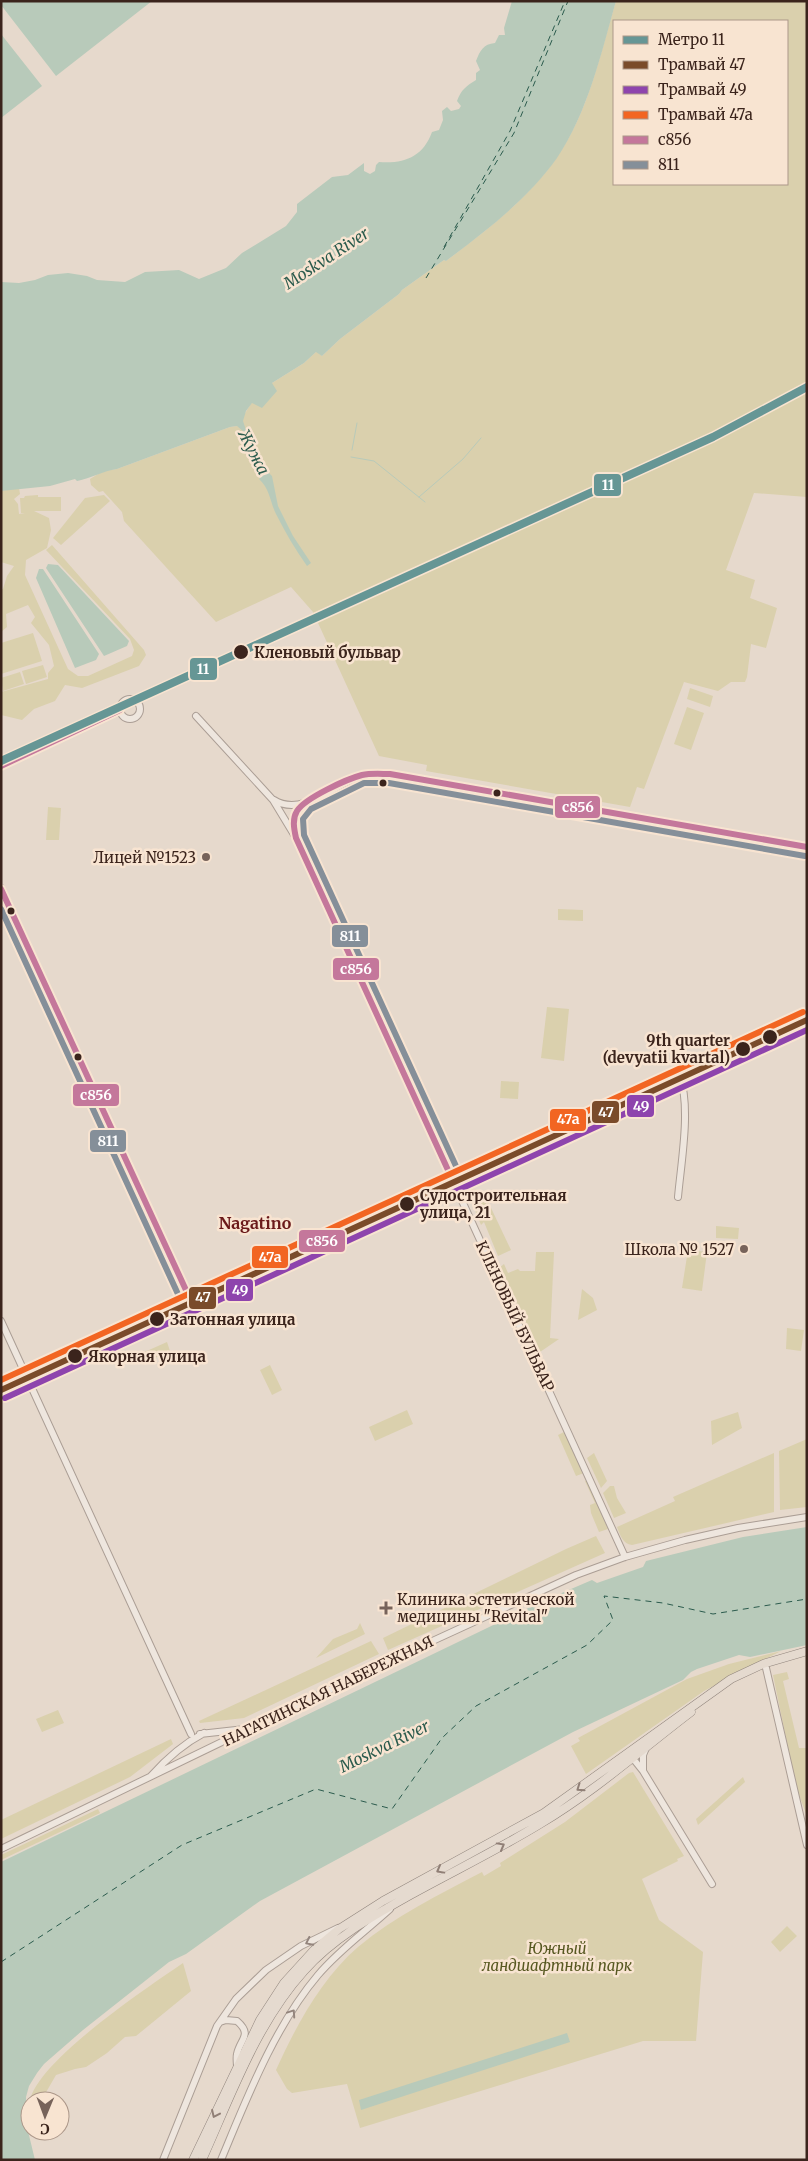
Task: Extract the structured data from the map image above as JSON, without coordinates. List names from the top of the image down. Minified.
{"streets":{"street":["КЛЕНОВЫЙ БУЛЬВАР","НАГАТИНСКАЯ НАБЕРЕЖНАЯ"]},"crossings":[["КЛЕНОВЫЙ БУЛЬВАР","НАГАТИНСКАЯ НАБЕРЕЖНАЯ"]],"districts":["Nagatino"],"water":["Moskva River","Жужа"],"parks":["Южный ландшафтный парк"],"places":{"other":["Кленовый бульвар","Лицей №1523","9th quarter (devyatii kvartal)","Судостроительная улица, 21","Школа № 1527","Затонная улица","Якорная улица"],"health":["Клиника эстетической медицины \"Revital\""]},"lines":["metro line 11","transit line с856","transit line 811","tram line 47а","tram line 47","tram line 49"],"legend":["Метро 11","Трамвай 47","Трамвай 49","Трамвай 47а","с856","811"],"north":"bottom"}
